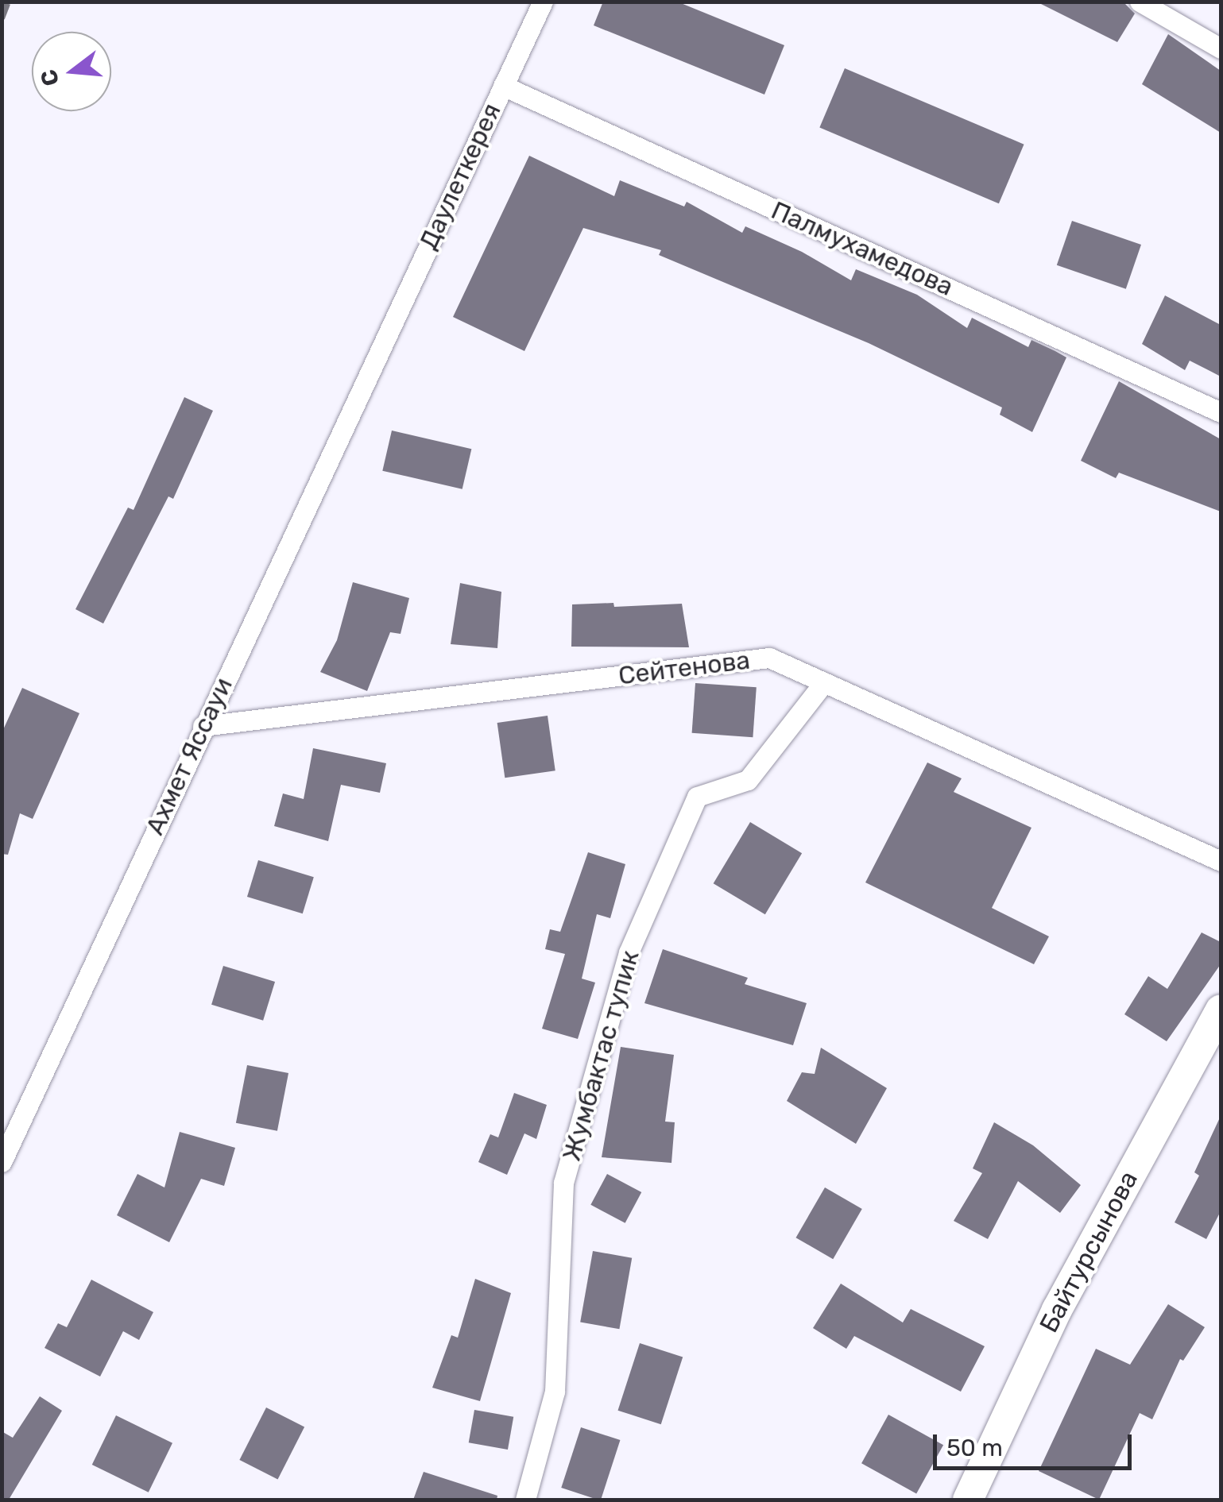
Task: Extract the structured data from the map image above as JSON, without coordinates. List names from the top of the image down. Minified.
{"streets":{"main road":["Байтурсынова"],"street":["Даулеткерея","Палмухамедова","Сейтенова","Ахмет Яссауи","Жумбактас тупик"]},"crossings":[["Даулеткерея","Палмухамедова"],["Даулеткерея","Ахмет Яссауи"],["Сейтенова","Ахмет Яссауи"],["Сейтенова","Жумбактас тупик"]],"scale_bar":"50 m","north":"left"}
